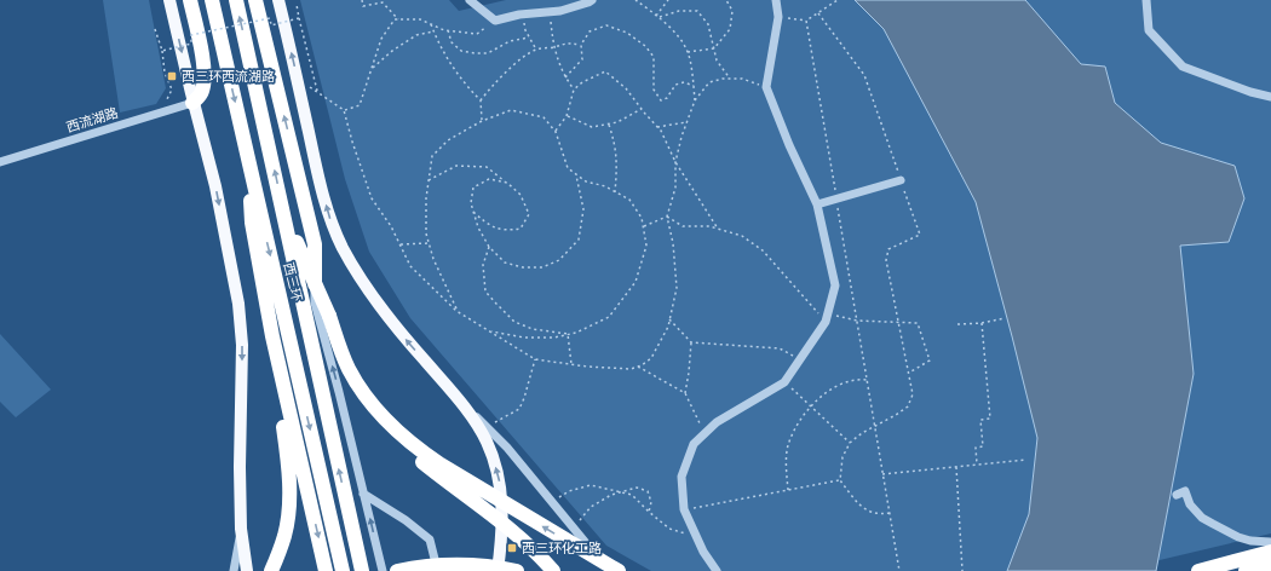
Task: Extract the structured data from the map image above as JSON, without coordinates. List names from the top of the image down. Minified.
{"streets":{"highway":["西三环"],"street":["西流湖路"]},"places":{"transit":["西三环西流湖路","西三环化工路"]}}
